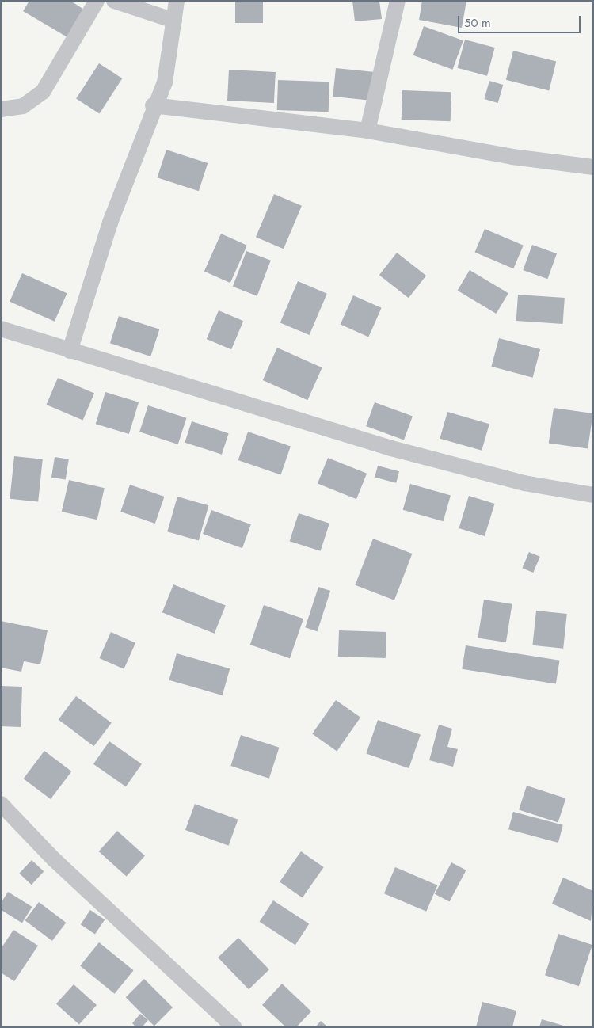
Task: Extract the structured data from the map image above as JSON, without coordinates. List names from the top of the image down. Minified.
{"scale_bar":"50 m"}
